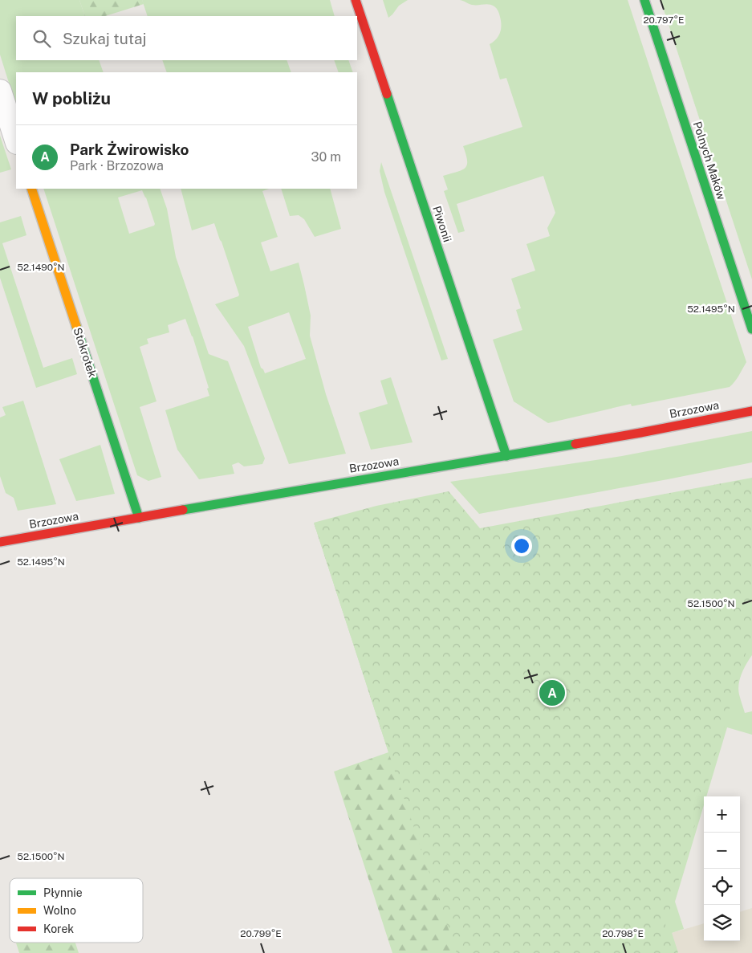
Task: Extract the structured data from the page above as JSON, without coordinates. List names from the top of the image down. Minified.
{"streets":{"street":["Polnych Maków","Piwonii","Stokrotek","Brzozowa"]},"crossings":[["Piwonii","Brzozowa"],["Stokrotek","Brzozowa"]],"legend":["Płynnie","Wolno","Korek"],"page":{"search":"Szukaj tutaj","heading":"W pobliżu","list":[{"mark":"A","name":"Park Żwirowisko","note":"Park · Brzozowa","value":"30 m"}],"pins":"A","map_buttons":["+","−"]},"coordinates":["20.797°E","52.1490°N","52.1495°N","52.1500°N","20.799°E","20.798°E"]}
